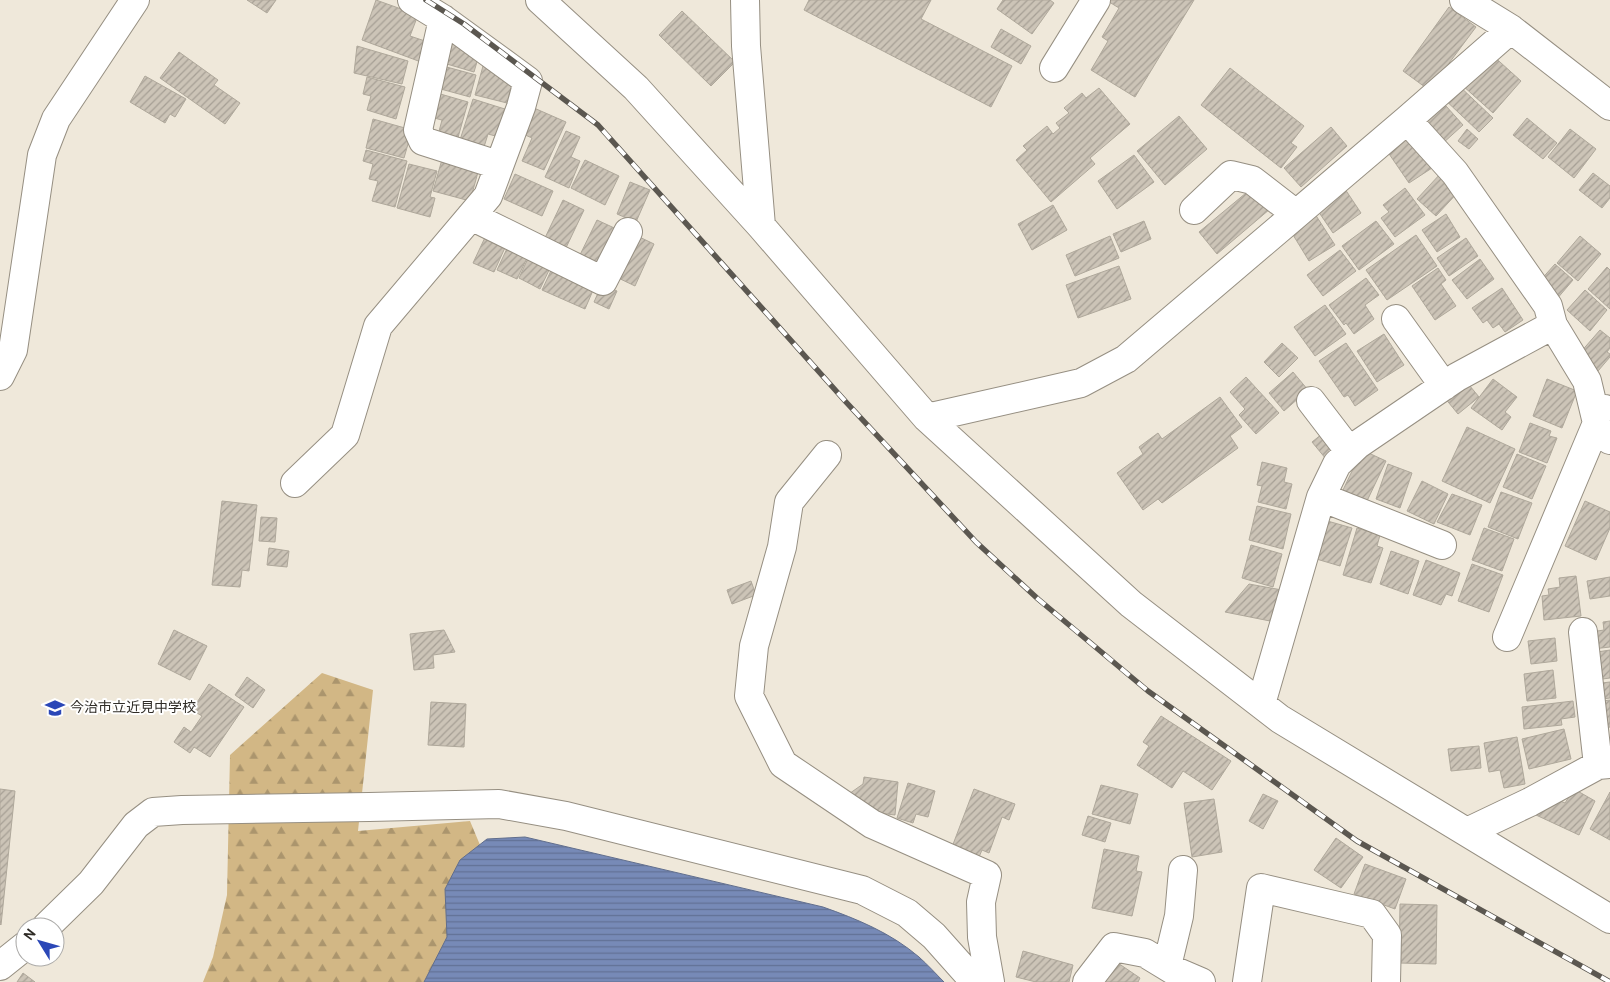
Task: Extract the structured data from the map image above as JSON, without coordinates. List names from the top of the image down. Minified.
{"places":{"school or university":["今治市立近見中学校"]},"north":"top left"}
